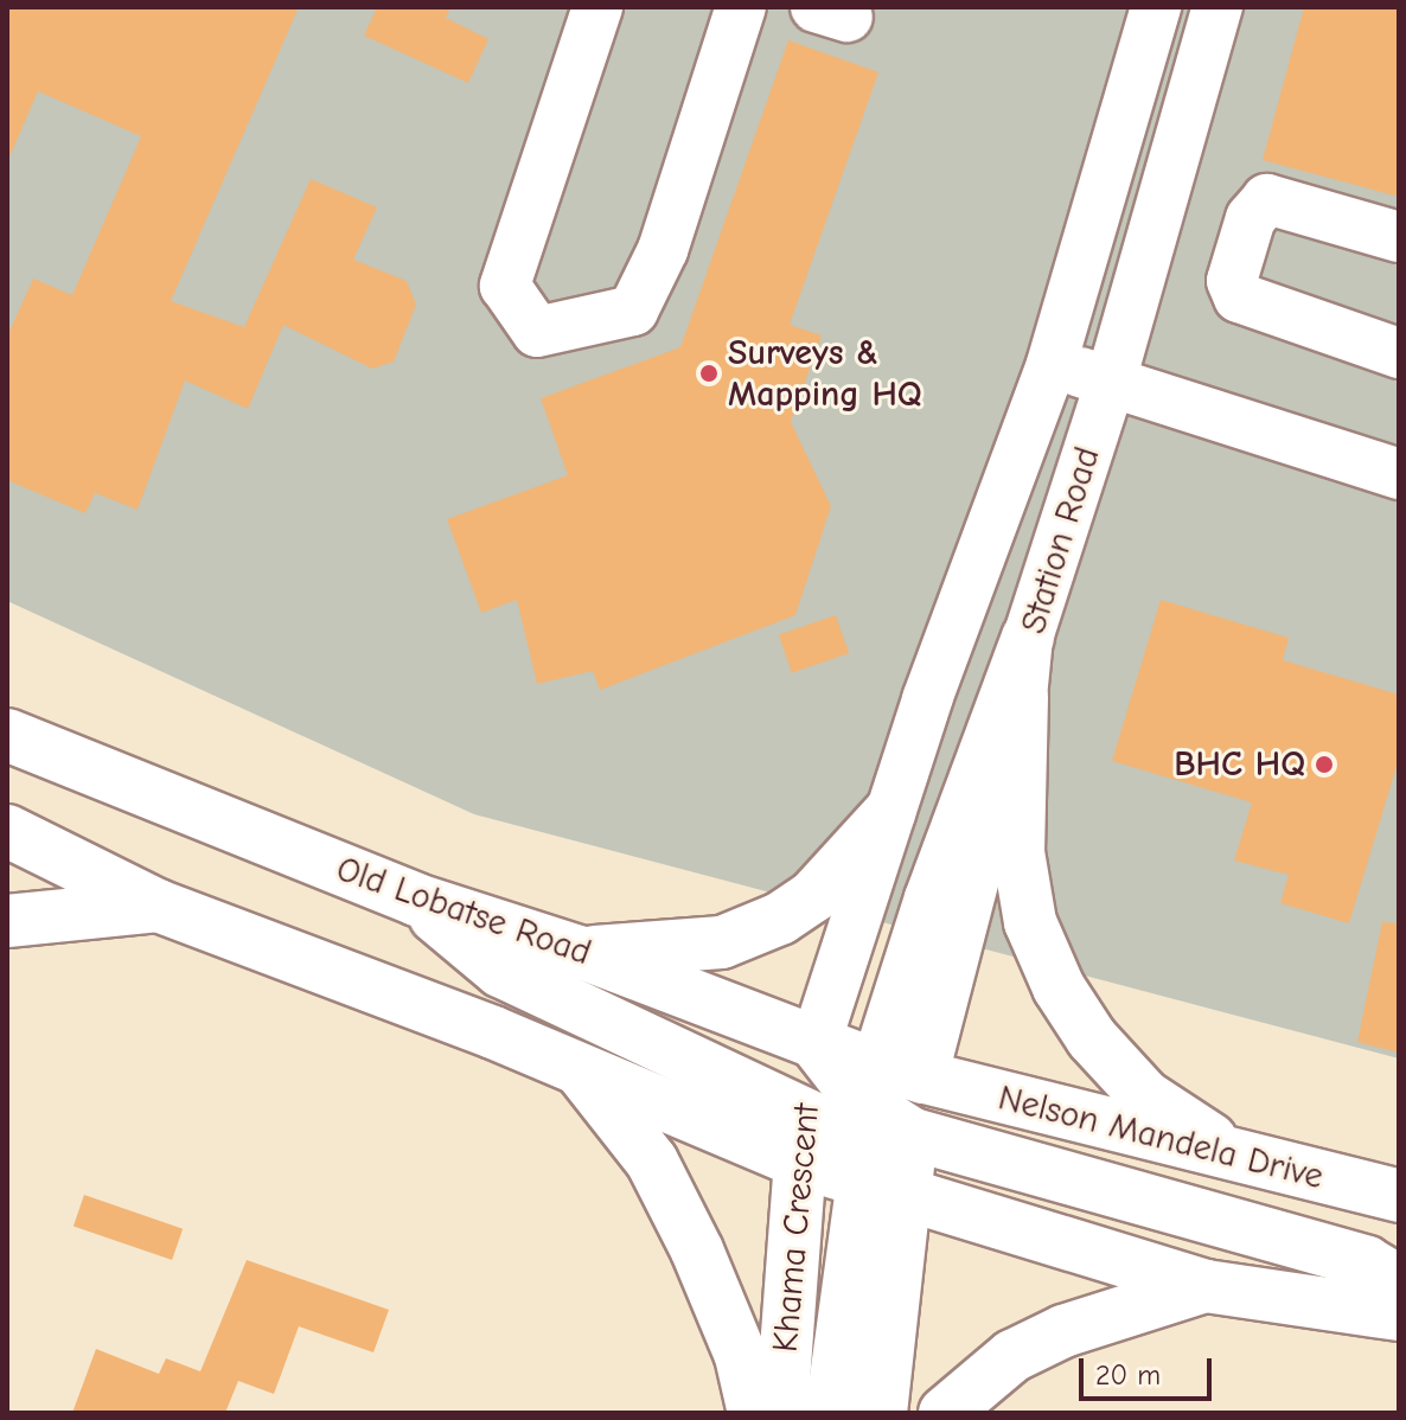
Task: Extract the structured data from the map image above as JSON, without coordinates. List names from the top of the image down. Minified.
{"streets":{"main road":["Old Lobatse Road","Nelson Mandela Drive","Khama Crescent"],"street":["Station Road"]},"crossings":[["Station Road","Old Lobatse Road"],["Station Road","Nelson Mandela Drive"]],"places":["Surveys & Mapping HQ","BHC HQ"],"scale_bar":"20 m"}
